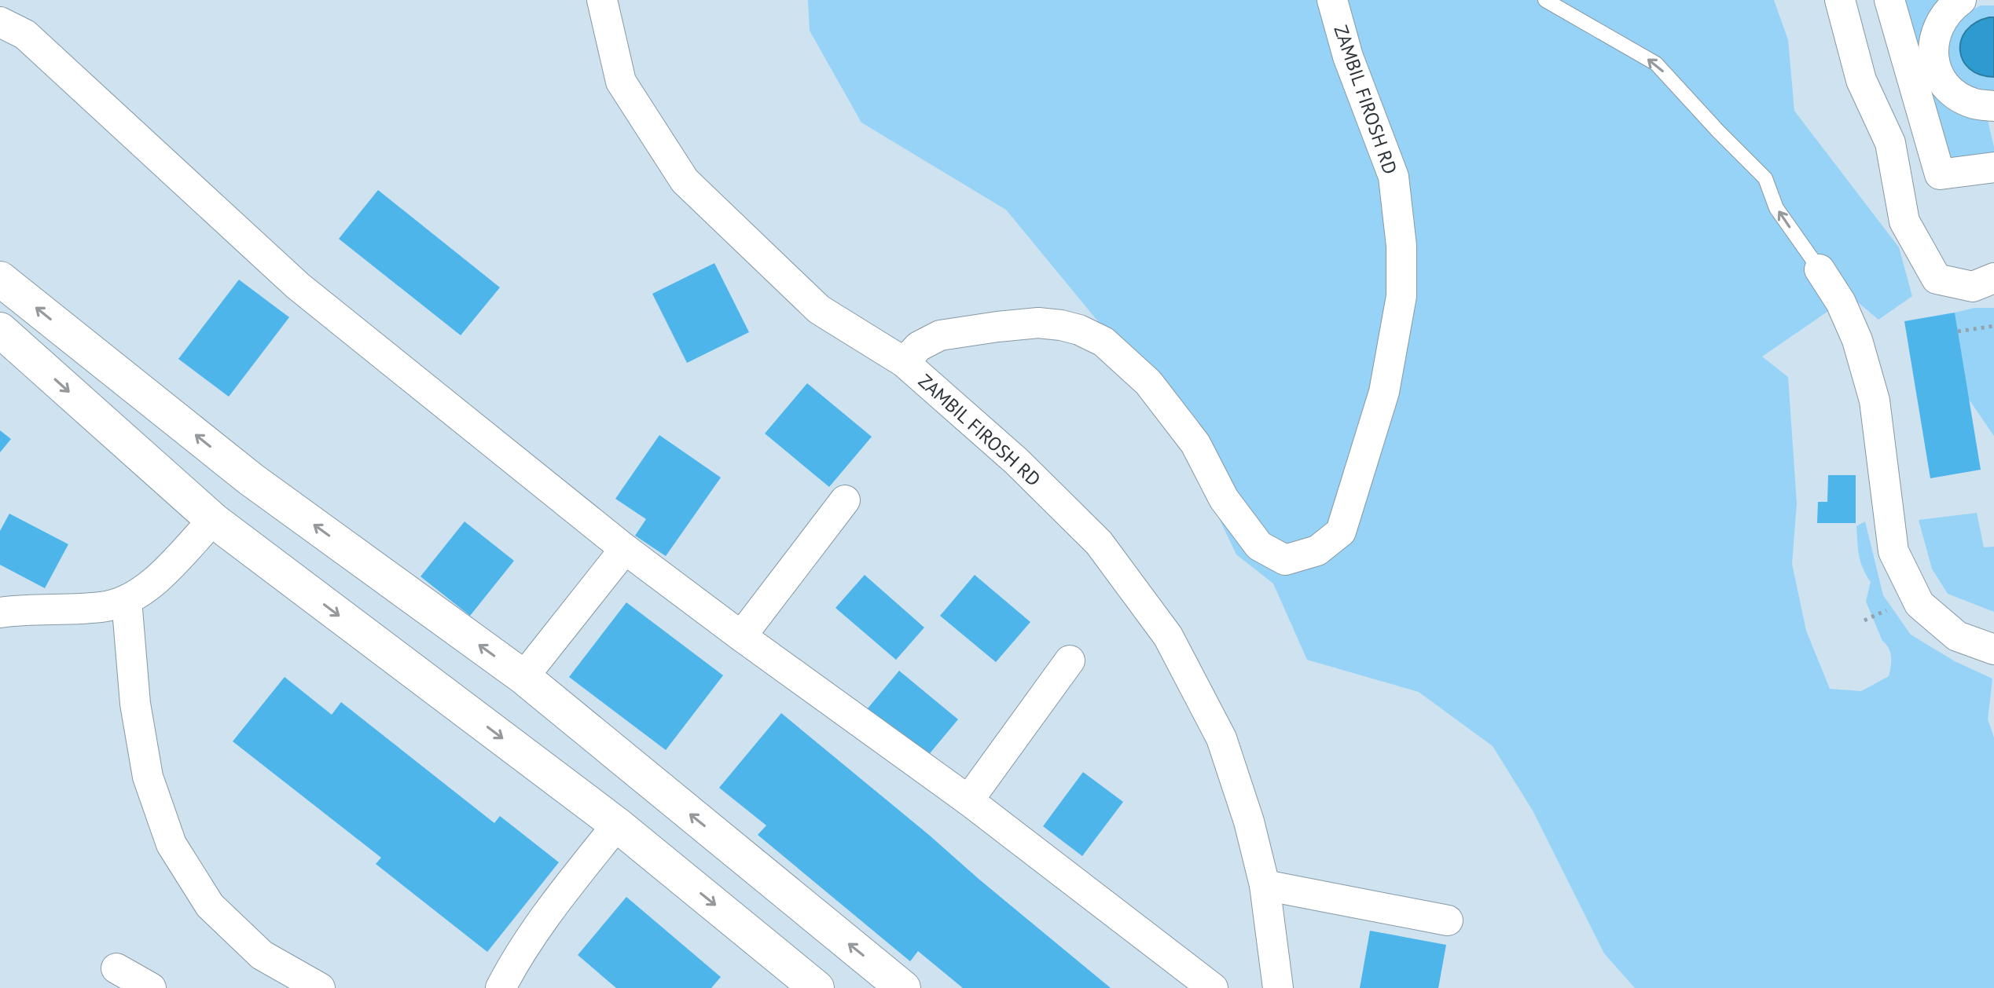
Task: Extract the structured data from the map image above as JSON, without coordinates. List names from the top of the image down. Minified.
{"streets":{"street":["ZAMBIL FIROSH RD"]}}
